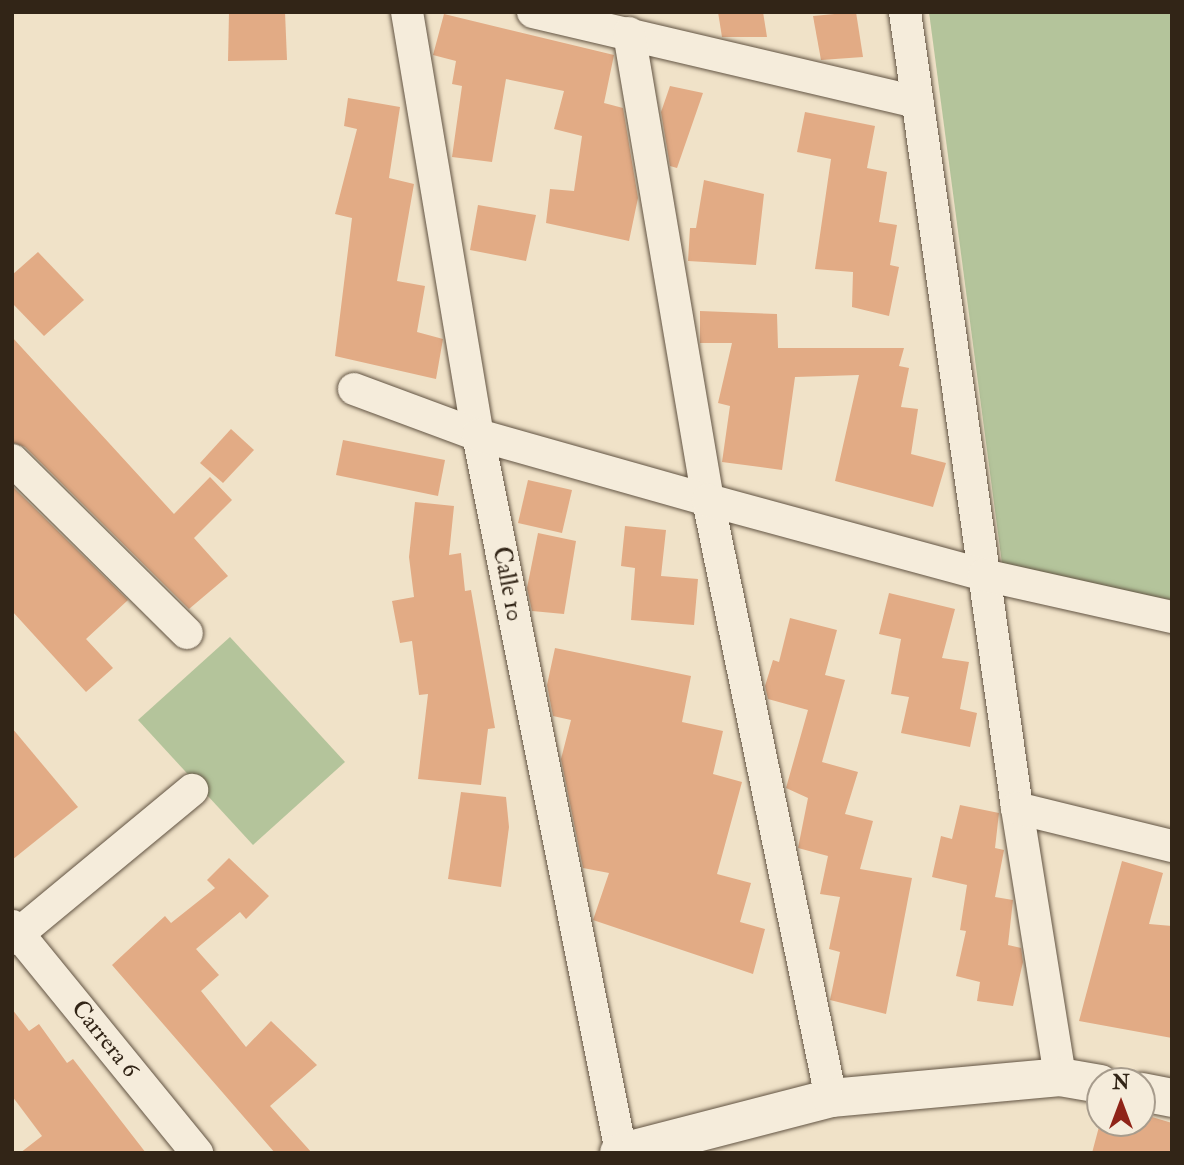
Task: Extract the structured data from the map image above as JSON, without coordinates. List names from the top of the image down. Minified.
{"streets":{"street":["Calle 10","Carrera 6"]},"north":"top"}
